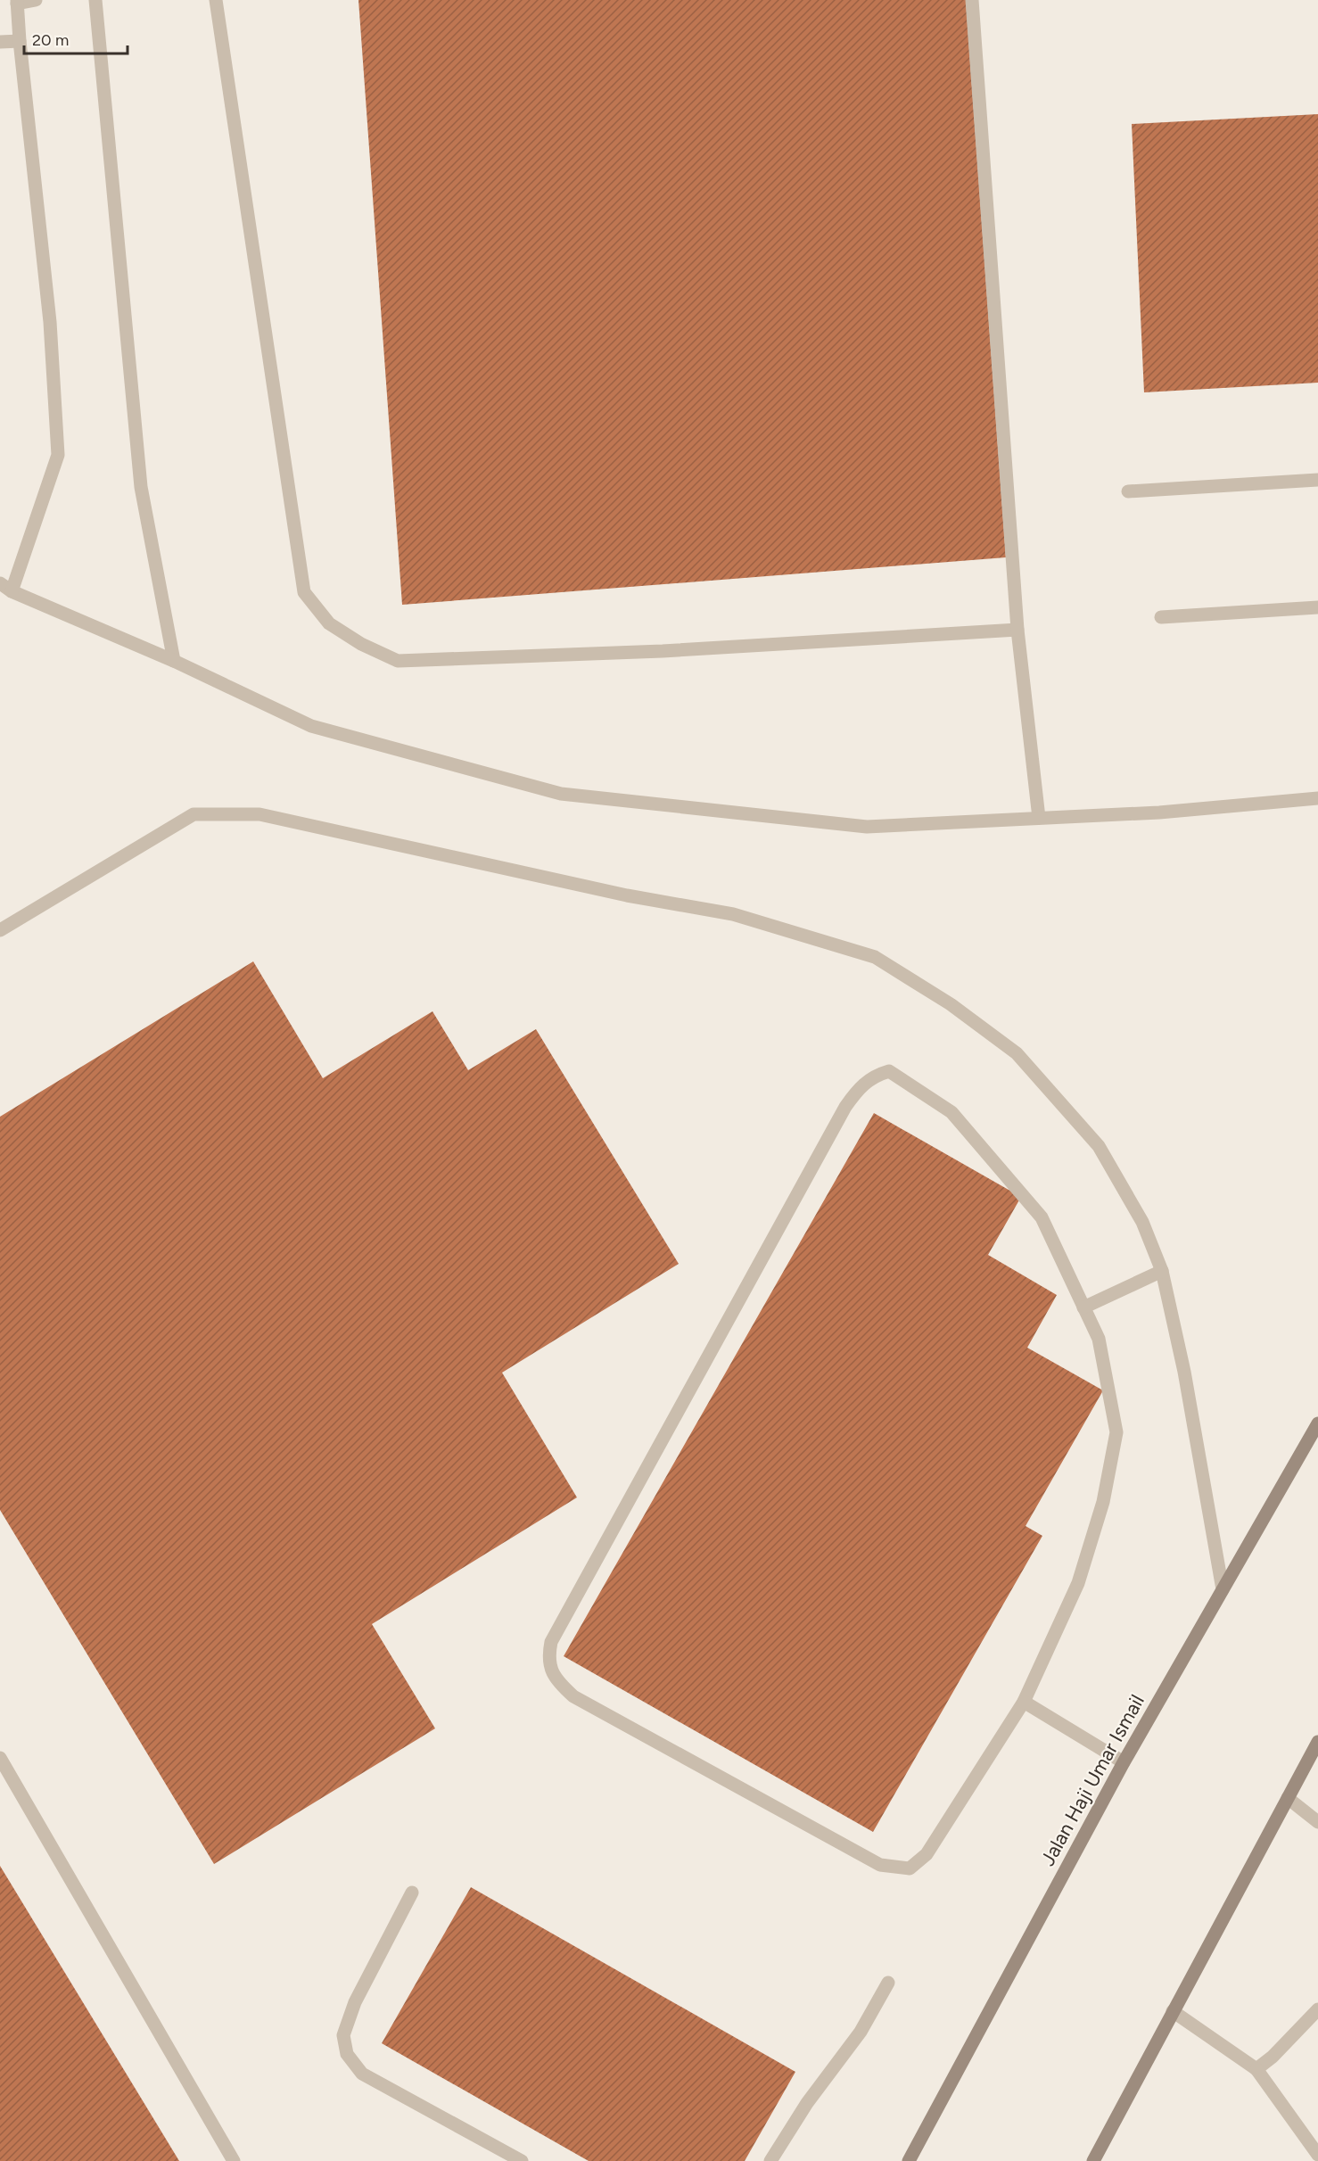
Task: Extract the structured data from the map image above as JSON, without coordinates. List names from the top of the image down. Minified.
{"streets":{"main road":["Jalan Haji Umar Ismail"]},"scale_bar":"20 m"}
